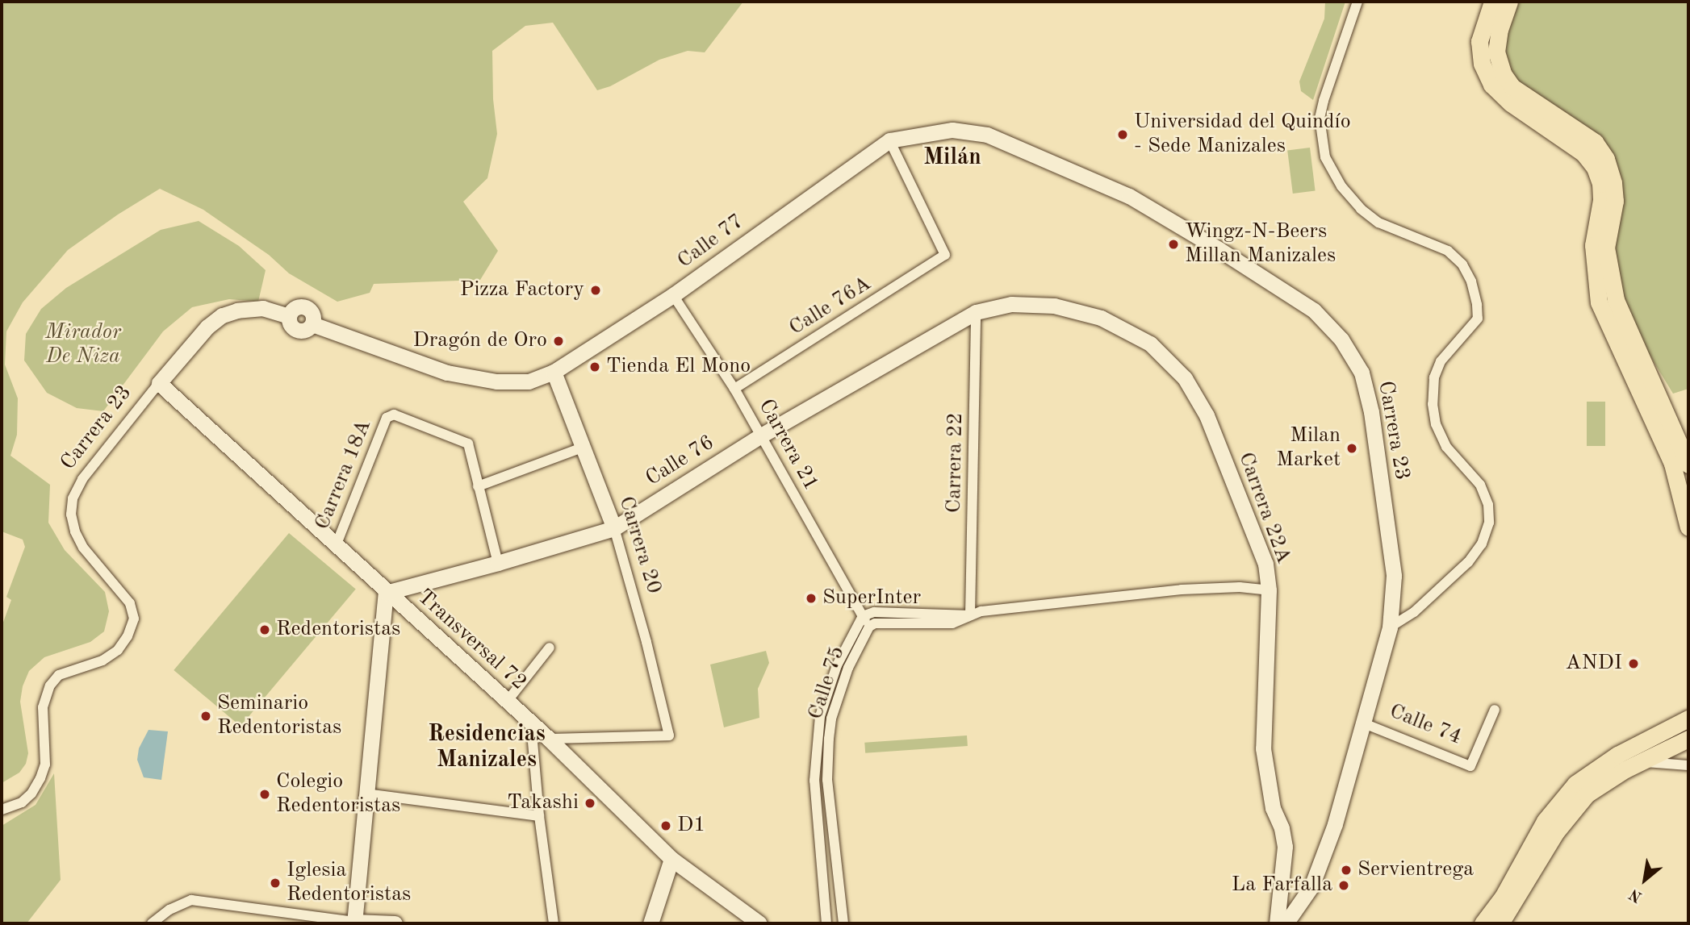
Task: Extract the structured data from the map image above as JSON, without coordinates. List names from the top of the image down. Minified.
{"streets":{"street":["Calle 77","Calle 76A","Carrera 23","Carrera 21","Calle 76","Carrera 22","Carrera 18A","Carrera 22A","Carrera 20","Transversal 72","Calle 75","Calle 74"]},"crossings":[["Calle 77","Calle 76A"],["Calle 77","Carrera 23"],["Calle 77","Carrera 21"],["Calle 77","Carrera 20"],["Calle 76A","Carrera 23"],["Calle 76A","Carrera 21"],["Carrera 23","Carrera 20"],["Carrera 23","Transversal 72"],["Carrera 23","Calle 74"],["Carrera 21","Calle 76"],["Carrera 21","Calle 75"],["Calle 76","Carrera 22"],["Calle 76","Carrera 22A"],["Calle 76","Carrera 20"],["Calle 76","Transversal 72"],["Carrera 22","Carrera 22A"],["Carrera 22","Calle 75"],["Carrera 18A","Transversal 72"],["Carrera 22A","Calle 75"],["Carrera 20","Transversal 72"]],"districts":["Milán","Residencias Manizales"],"parks":["Mirador De Niza"],"places":["Universidad del Quindío - Sede Manizales","Wingz-N-Beers Millan Manizales","Pizza Factory","Dragón de Oro","Tienda El Mono","Milan Market","SuperInter","Redentoristas","ANDI","Seminario Redentoristas","Colegio Redentoristas","Takashi","D1","Servientrega","Iglesia Redentoristas","La Farfalla"],"north":"bottom left"}
